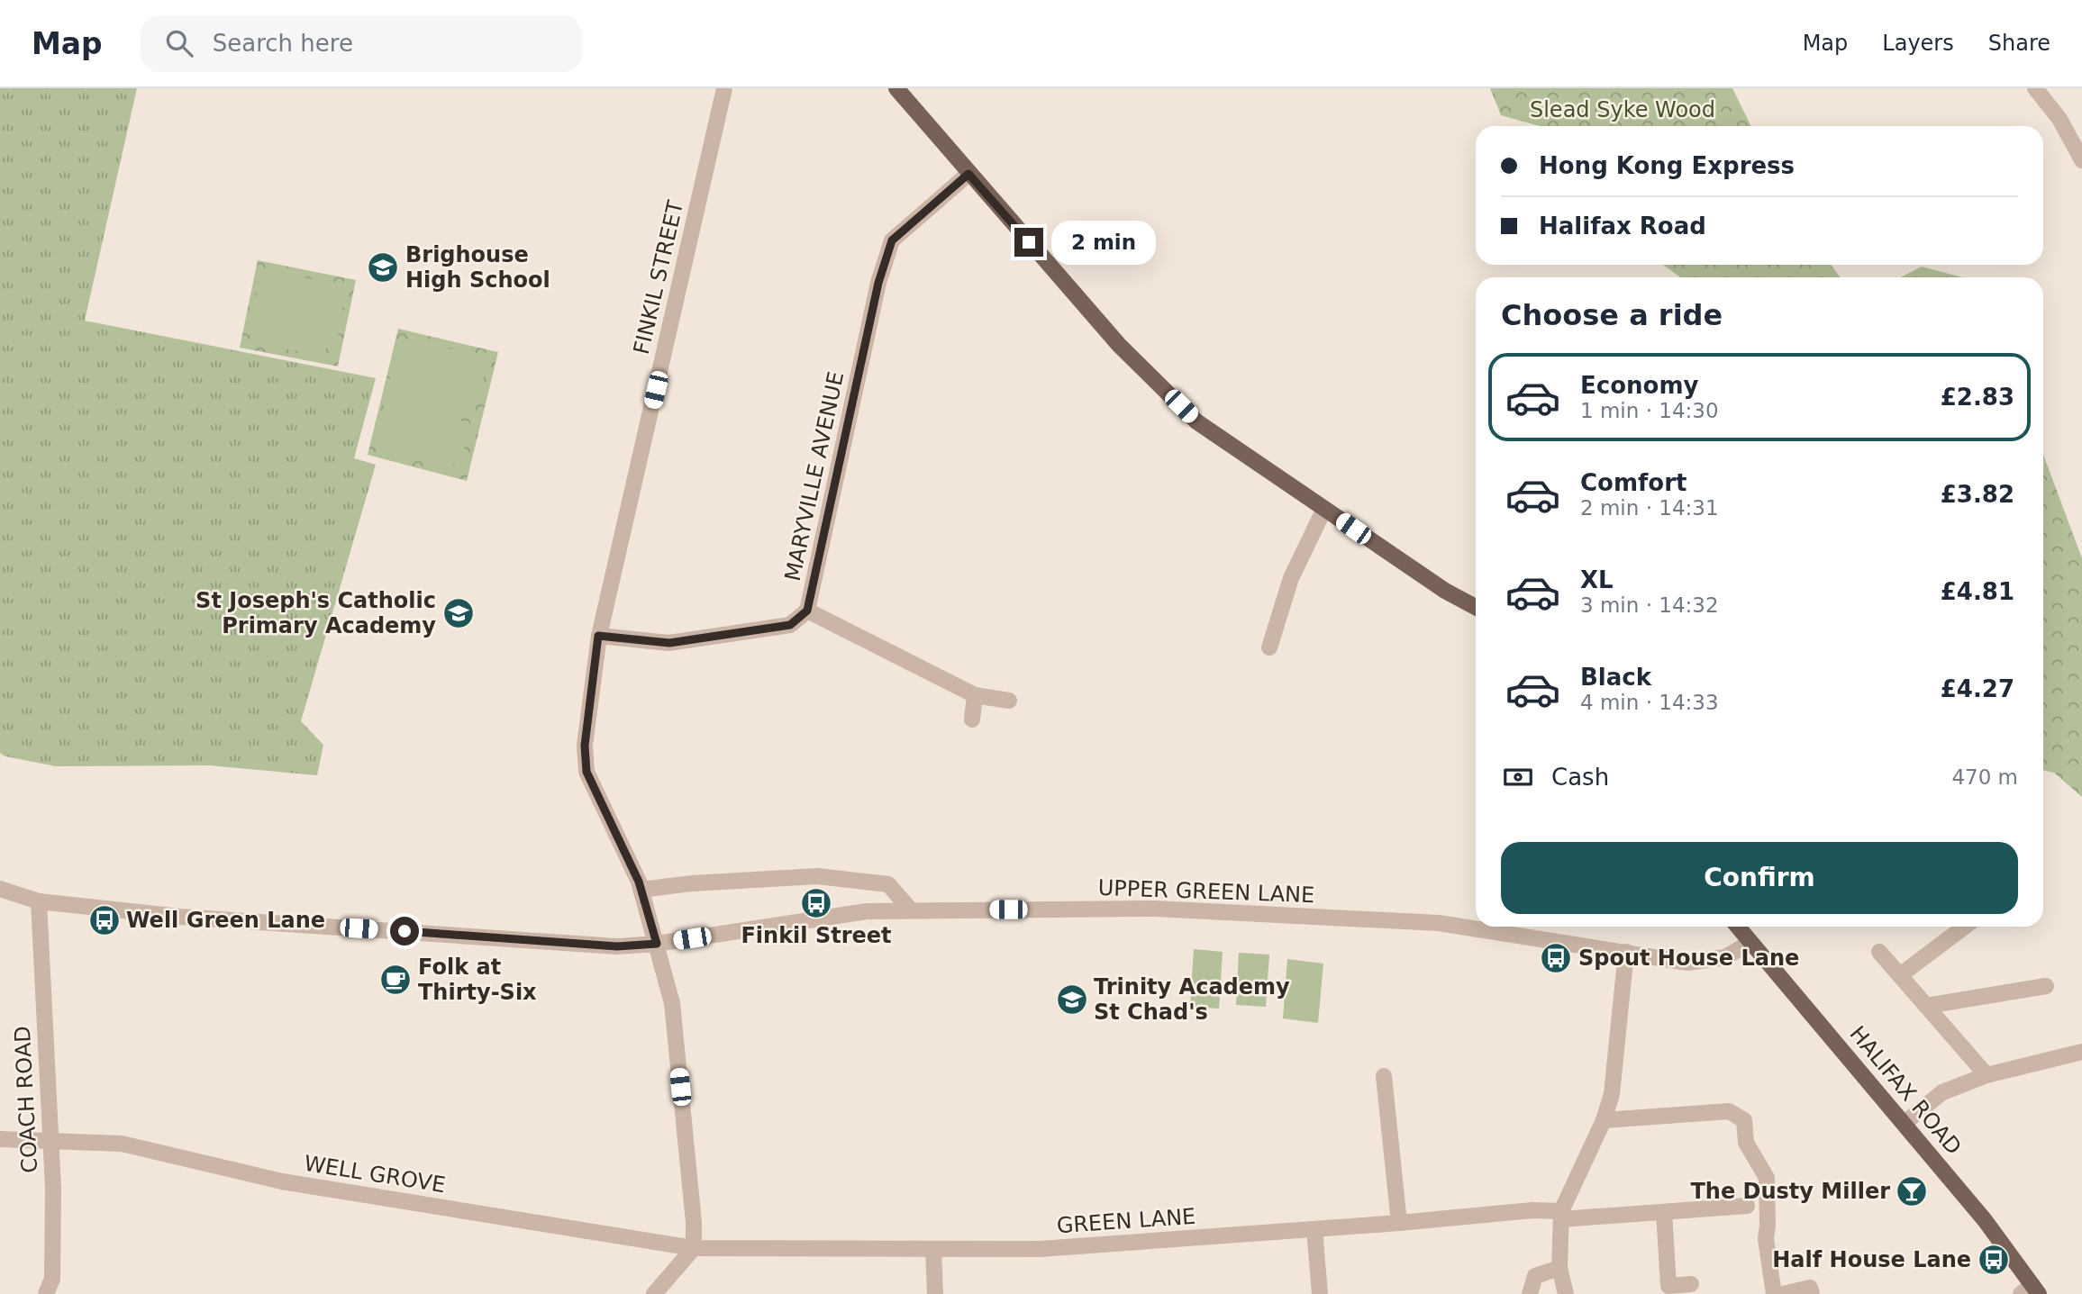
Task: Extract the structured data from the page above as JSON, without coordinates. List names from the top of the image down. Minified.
{"streets":{"main road":["HALIFAX ROAD"],"street":["FINKIL STREET","MARYVILLE AVENUE","UPPER GREEN LANE","COACH ROAD","WELL GROVE","GREEN LANE"]},"crossings":[["FINKIL STREET","MARYVILLE AVENUE"],["FINKIL STREET","UPPER GREEN LANE"],["FINKIL STREET","WELL GROVE"],["FINKIL STREET","GREEN LANE"],["UPPER GREEN LANE","HALIFAX ROAD"],["COACH ROAD","WELL GROVE"],["WELL GROVE","GREEN LANE"]],"parks":["Slead Syke Wood"],"places":{"school or university":["Brighouse High School","St Joseph's Catholic Primary Academy","Trinity Academy St Chad's"],"bus stop":["Finkil Street","Well Green Lane","Spout House Lane","Half House Lane"],"cafe":["Folk at Thirty-Six"],"bar":["The Dusty Miller"]},"page":{"header":"Map","search":"Search here","nav":["Map","Layers","Share"],"banner":["Hong Kong Express","Halifax Road"],"bubble":"2 min","heading":"Choose a ride","list":[{"name":"Economy","note":"1 min · 14:30","value":"£2.83"},{"name":"Comfort","note":"2 min · 14:31","value":"£3.82"},{"name":"XL","note":"3 min · 14:32","value":"£4.81"},{"name":"Black","note":"4 min · 14:33","value":"£4.27"}],"pay":["Cash","470 m"],"buttons":"Confirm"}}
